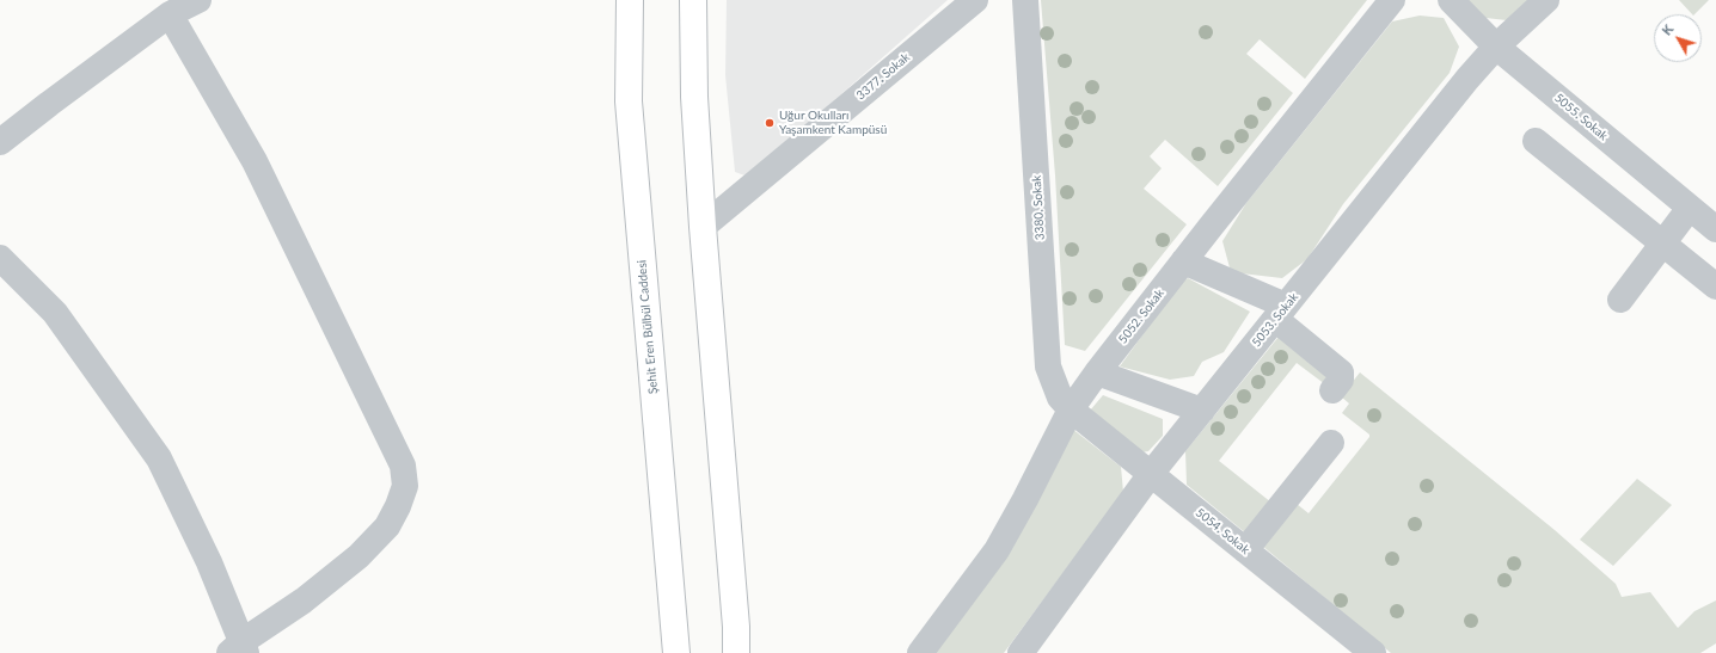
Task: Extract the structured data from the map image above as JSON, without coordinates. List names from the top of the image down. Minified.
{"streets":{"main road":["Şehit Eren Bülbül Caddesi"],"street":["3377. Sokak","5055. Sokak","3380. Sokak","5052. Sokak","5053. Sokak","5054. Sokak"]},"crossings":[["5055. Sokak","5053. Sokak"],["3380. Sokak","5052. Sokak"],["3380. Sokak","5054. Sokak"],["5052. Sokak","5054. Sokak"],["5053. Sokak","5054. Sokak"]],"places":["Uğur Okulları Yaşamkent Kampüsü"],"north":"top left"}
